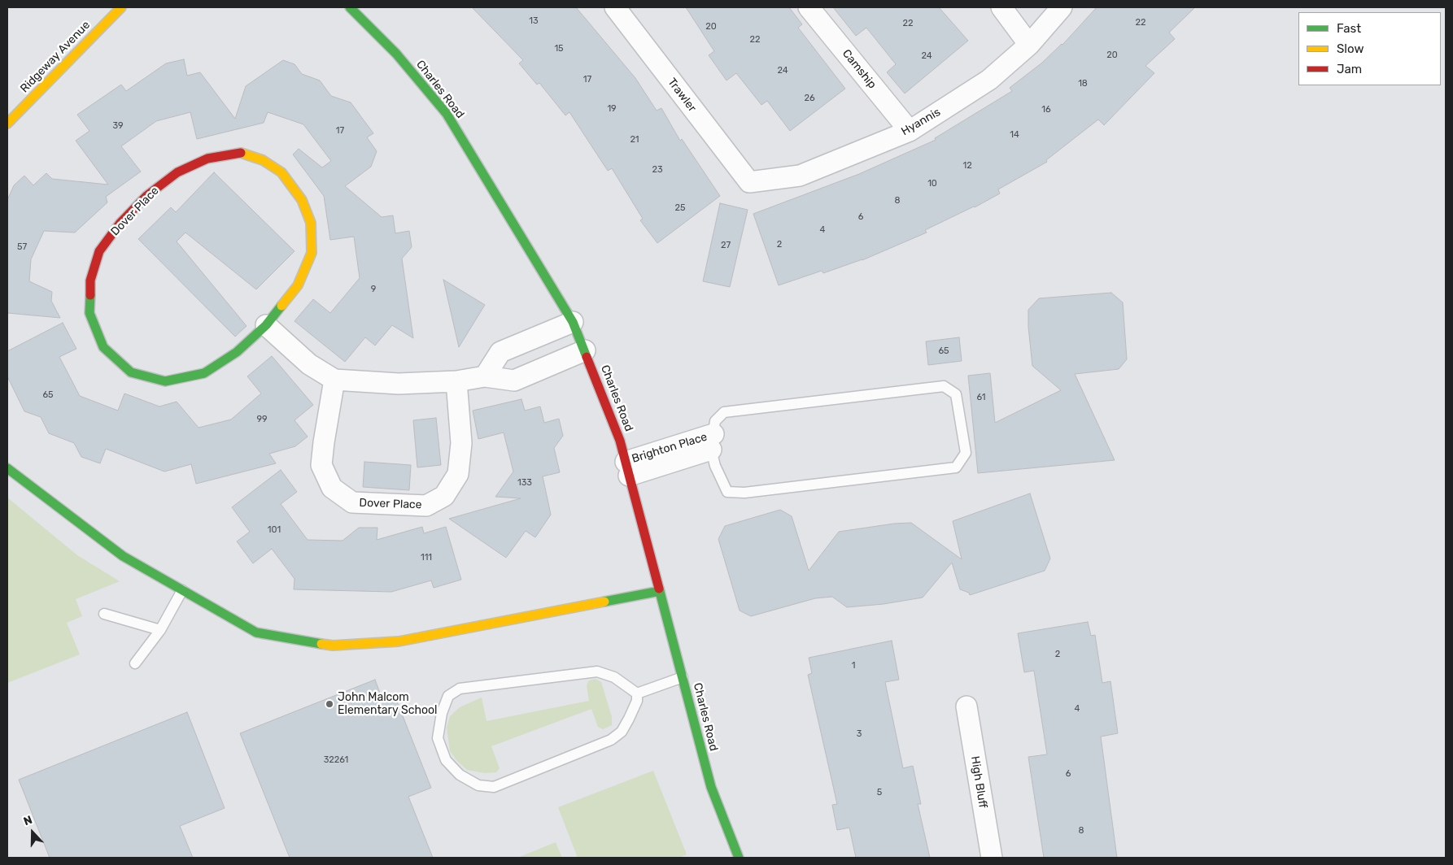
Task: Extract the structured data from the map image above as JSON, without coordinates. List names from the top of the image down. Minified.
{"streets":{"street":["Ridgeway Avenue","Camship","Charles Road","Trawler","Hyannis","Dover Place","Brighton Place","High Bluff"]},"crossings":[["Camship","Hyannis"],["Charles Road","Brighton Place"],["Trawler","Hyannis"]],"places":["John Malcom Elementary School"],"house_numbers":["13","22","22","20","22","15","20","24","24","17","18","26","19","16","39","17","14","21","12","23","10","8","25","6","4","2","27","57","9","65","65","61","99","133","101","111","2","1","4","3","32261","6","5","8"],"legend":["Fast","Slow","Jam"],"north":"top"}
